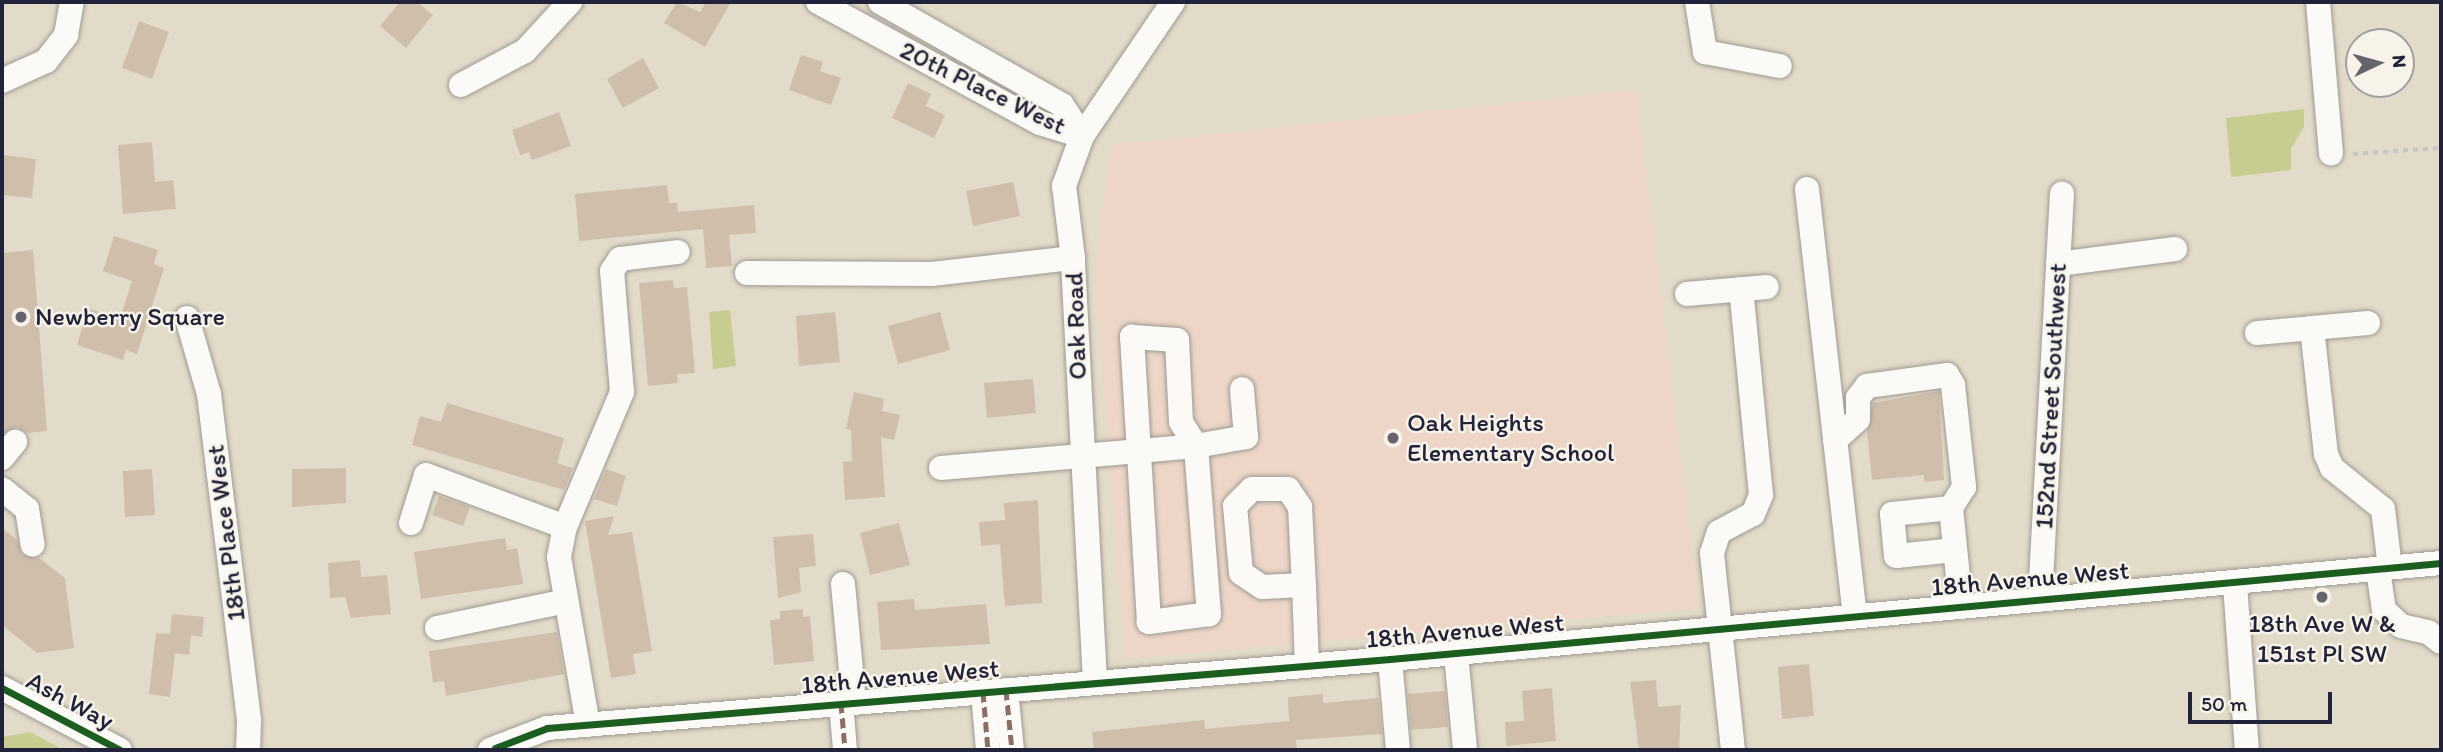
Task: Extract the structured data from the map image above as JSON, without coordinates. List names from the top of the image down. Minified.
{"streets":{"street":["20th Place West","Oak Road","152nd Street Southwest","18th Place West","18th Avenue West","Ash Way"]},"crossings":[["20th Place West","Oak Road"],["Oak Road","18th Avenue West"],["152nd Street Southwest","18th Avenue West"]],"places":["Newberry Square","Oak Heights Elementary School","18th Ave W & 151st Pl SW"],"scale_bar":"50 m","north":"right"}
